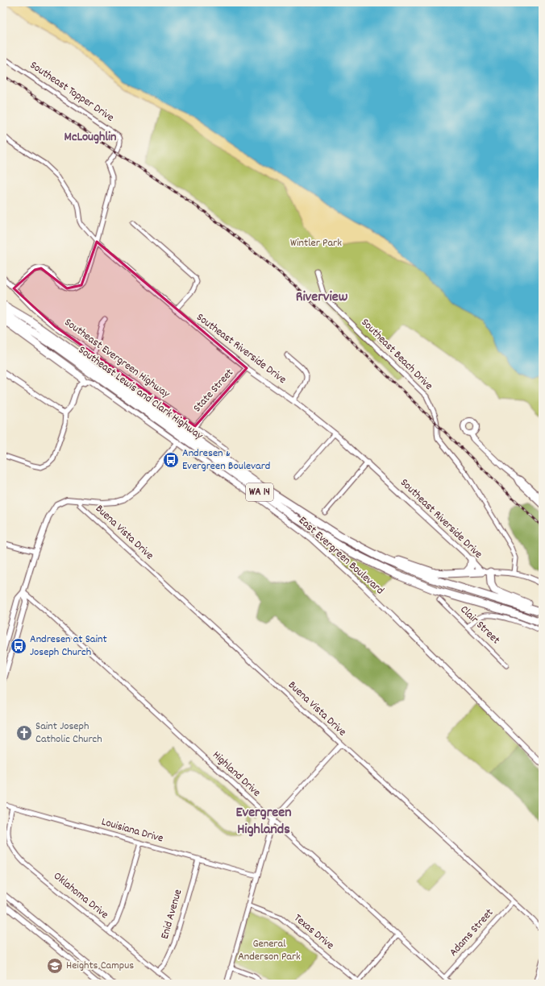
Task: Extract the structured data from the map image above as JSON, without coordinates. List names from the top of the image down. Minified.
{"streets":{"highway":["Southeast Lewis and Clark Highway","WA 14"],"street":["Southeast Topper Drive","Southeast Riverside Drive","Southeast Beach Drive","Southeast Evergreen Highway","State Street","Buena Vista Drive","East Evergreen Boulevard","Clair Street","Highland Drive","Louisiana Drive","Oklahoma Drive","Enid Avenue","Texas Drive","Adams Street"]},"crossings":[["Southeast Topper Drive","Southeast Riverside Drive"],["Southeast Riverside Drive","State Street"],["Southeast Evergreen Highway","State Street"],["Buena Vista Drive","Adams Street"],["Highland Drive","Adams Street"],["Louisiana Drive","Oklahoma Drive"],["Louisiana Drive","Enid Avenue"],["Oklahoma Drive","Enid Avenue"]],"districts":["McLoughlin","Riverview","Evergreen Highlands"],"parks":["Wintler Park","General Anderson Park"],"places":{"bus stop":["Andresen & Evergreen Boulevard","Andresen at Saint Joseph Church"],"church":["Saint Joseph Catholic Church"],"school or university":["Heights Campus"]}}
